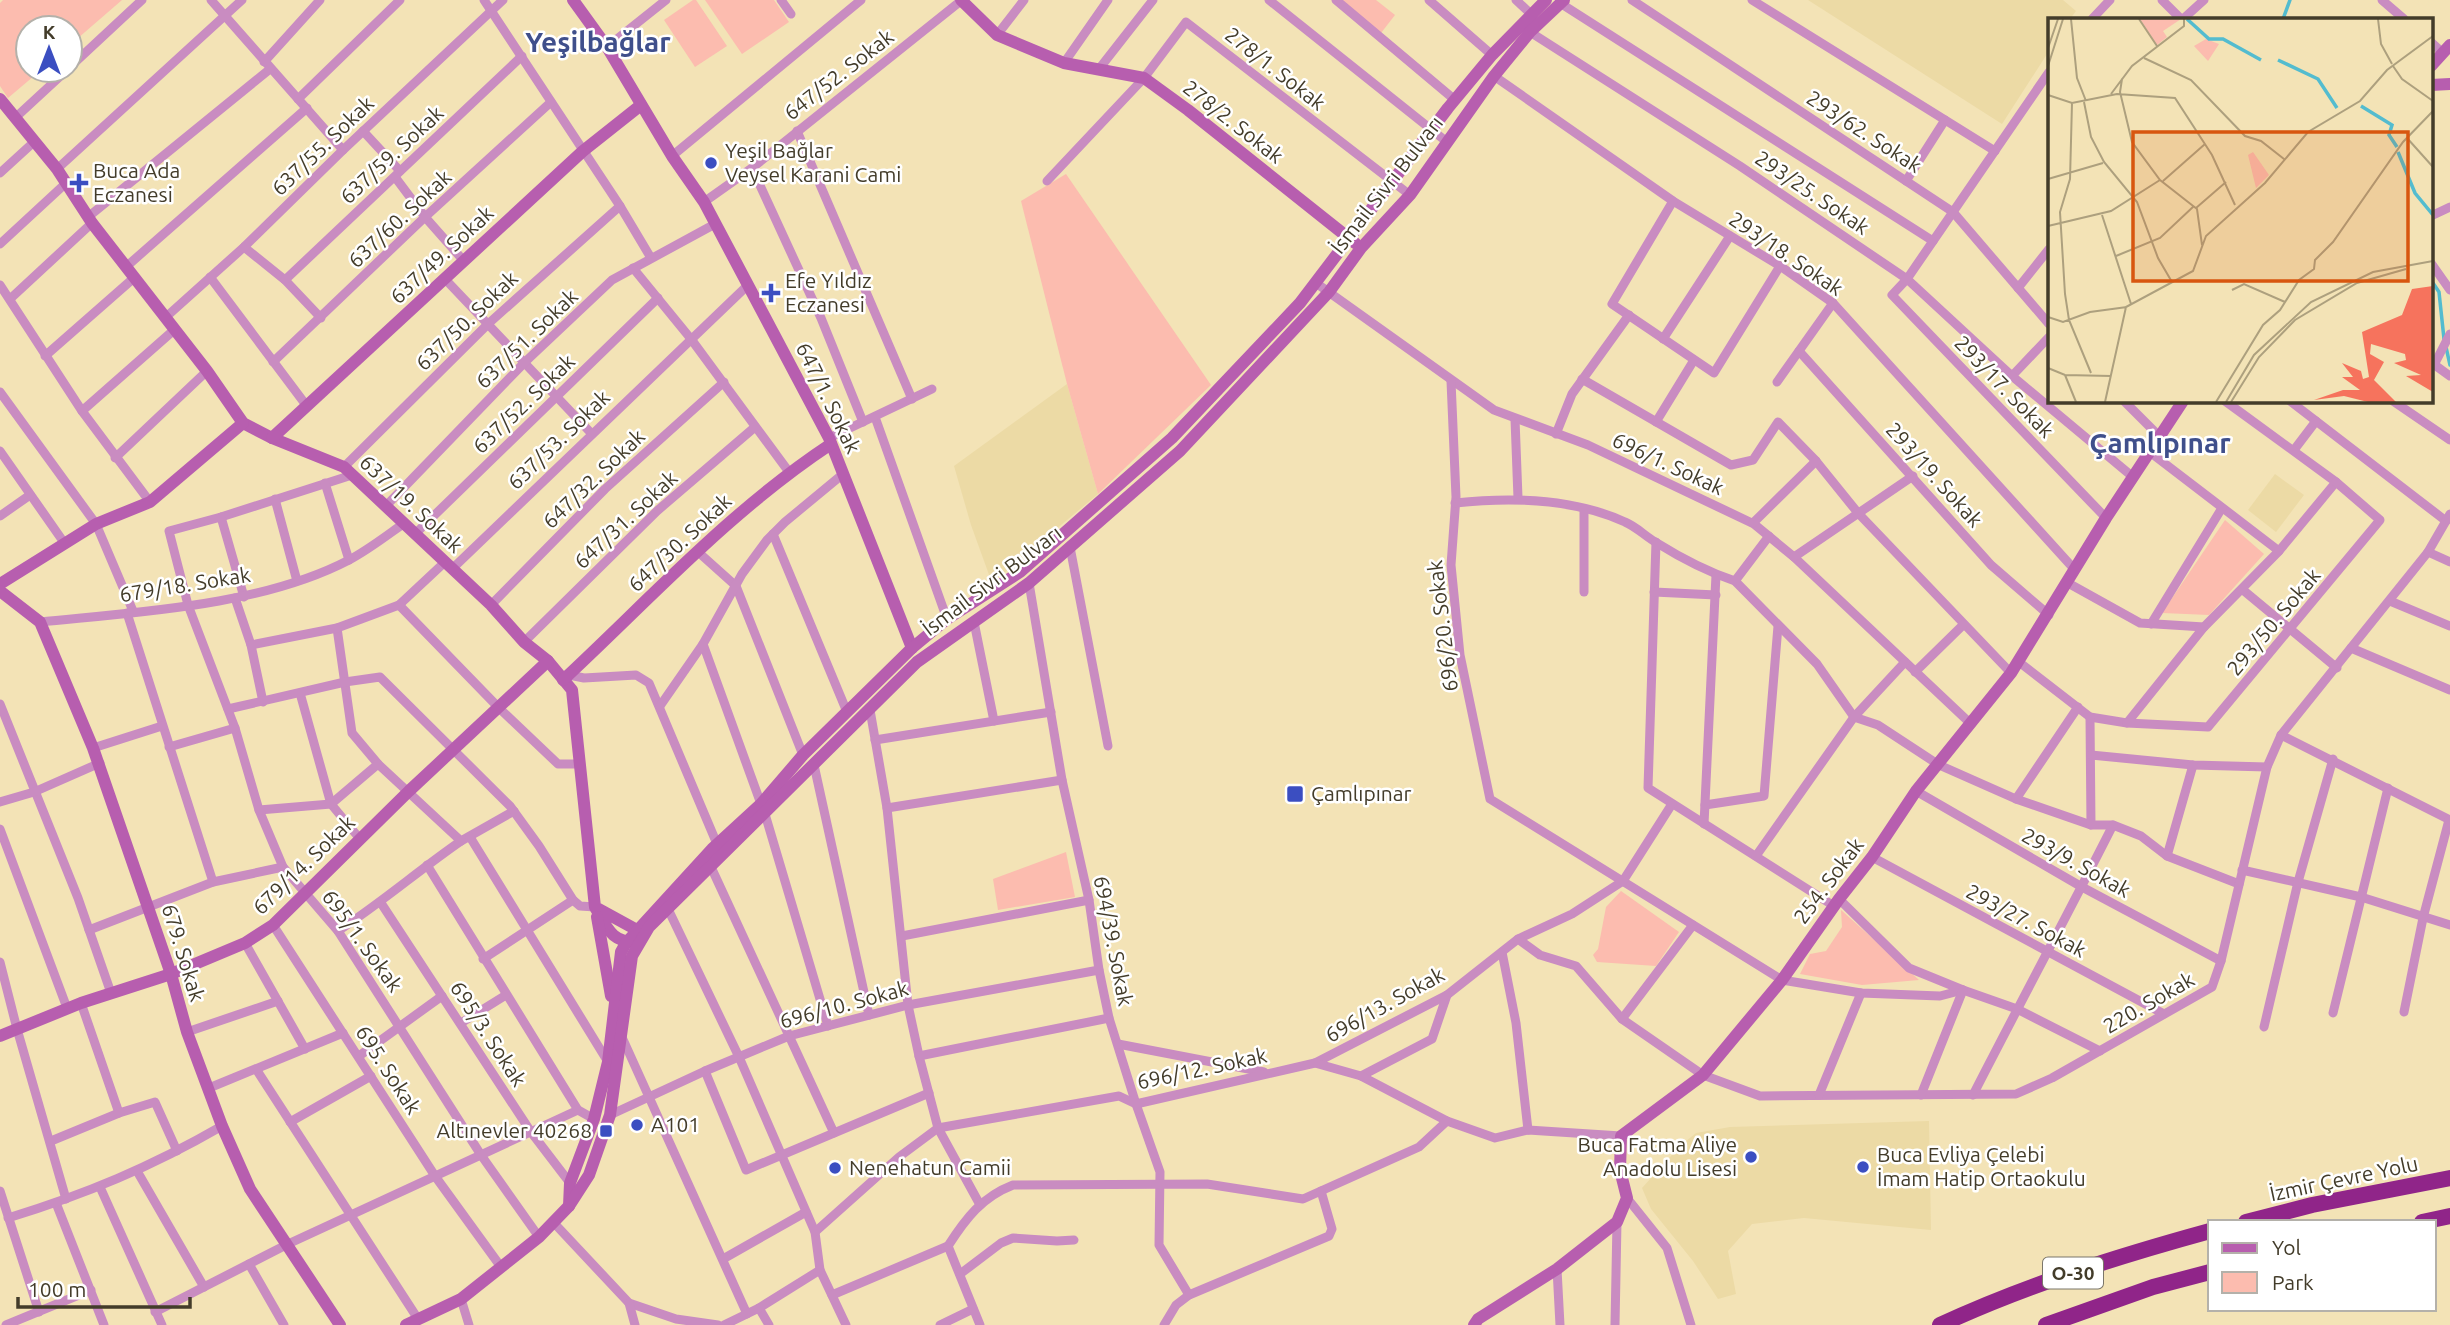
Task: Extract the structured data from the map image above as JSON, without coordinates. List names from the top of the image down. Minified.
{"streets":{"highway":["İzmir Çevre Yolu","O-30"],"street":["278/1. Sokak","647/52. Sokak","278/2. Sokak","293/62. Sokak","637/55. Sokak","637/59. Sokak","İsmail Sivri Bulvarı","293/25. Sokak","637/60. Sokak","293/18. Sokak","637/49. Sokak","637/50. Sokak","637/51. Sokak","293/17. Sokak","647/1. Sokak","637/52. Sokak","637/53. Sokak","696/1. Sokak","293/19. Sokak","647/32. Sokak","637/19. Sokak","647/31. Sokak","647/30. Sokak","679/18. Sokak","293/50. Sokak","696/20. Sokak","293/9. Sokak","679/14. Sokak","254. Sokak","293/27. Sokak","695/1. Sokak","694/39. Sokak","679. Sokak","220. Sokak","696/10. Sokak","696/13. Sokak","695/3. Sokak","696/12. Sokak","695. Sokak"]},"crossings":[["278/1. Sokak","278/2. Sokak"],["278/1. Sokak","İsmail Sivri Bulvarı"],["647/52. Sokak","647/1. Sokak"],["278/2. Sokak","İsmail Sivri Bulvarı"],["637/55. Sokak","637/19. Sokak"],["İsmail Sivri Bulvarı","293/25. Sokak"],["İsmail Sivri Bulvarı","293/18. Sokak"],["İsmail Sivri Bulvarı","647/1. Sokak"],["İsmail Sivri Bulvarı","696/1. Sokak"],["İsmail Sivri Bulvarı","637/19. Sokak"],["İsmail Sivri Bulvarı","695/1. Sokak"],["İsmail Sivri Bulvarı","694/39. Sokak"],["İsmail Sivri Bulvarı","696/10. Sokak"],["İsmail Sivri Bulvarı","695/3. Sokak"],["İsmail Sivri Bulvarı","695. Sokak"],["293/25. Sokak","293/17. Sokak"],["293/25. Sokak","254. Sokak"],["293/18. Sokak","254. Sokak"],["637/49. Sokak","647/1. Sokak"],["637/49. Sokak","637/19. Sokak"],["637/50. Sokak","637/19. Sokak"],["637/51. Sokak","647/1. Sokak"],["637/51. Sokak","637/19. Sokak"],["293/17. Sokak","254. Sokak"],["647/1. Sokak","637/53. Sokak"],["647/1. Sokak","647/30. Sokak"],["637/52. Sokak","637/19. Sokak"],["637/53. Sokak","637/19. Sokak"],["696/1. Sokak","696/20. Sokak"],["696/1. Sokak","254. Sokak"],["293/19. Sokak","254. Sokak"],["647/32. Sokak","637/19. Sokak"],["637/19. Sokak","647/31. Sokak"],["637/19. Sokak","647/30. Sokak"],["637/19. Sokak","679/18. Sokak"],["637/19. Sokak","679/14. Sokak"],["679/18. Sokak","695/1. Sokak"],["679/18. Sokak","679. Sokak"],["696/20. Sokak","254. Sokak"],["696/20. Sokak","696/13. Sokak"],["293/9. Sokak","254. Sokak"],["293/9. Sokak","220. Sokak"],["679/14. Sokak","695/1. Sokak"],["679/14. Sokak","679. Sokak"],["679/14. Sokak","695. Sokak"],["254. Sokak","293/27. Sokak"],["254. Sokak","220. Sokak"],["254. Sokak","696/12. Sokak"],["293/27. Sokak","220. Sokak"],["694/39. Sokak","696/10. Sokak"],["694/39. Sokak","696/12. Sokak"],["696/13. Sokak","696/12. Sokak"]],"districts":["Yeşilbağlar","Çamlıpınar"],"places":{"other":["Yeşil Bağlar Veysel Karani Cami","A101","Buca Fatma Aliye Anadolu Lisesi","Buca Evliya Çelebi İmam Hatip Ortaokulu","Nenehatun Camii"],"health":["Buca Ada Eczanesi","Efe Yıldız Eczanesi"],"transit":["Çamlıpınar","Altınevler 40268"]},"legend":["Yol","Park"],"scale_bar":"100 m","north":"top"}
